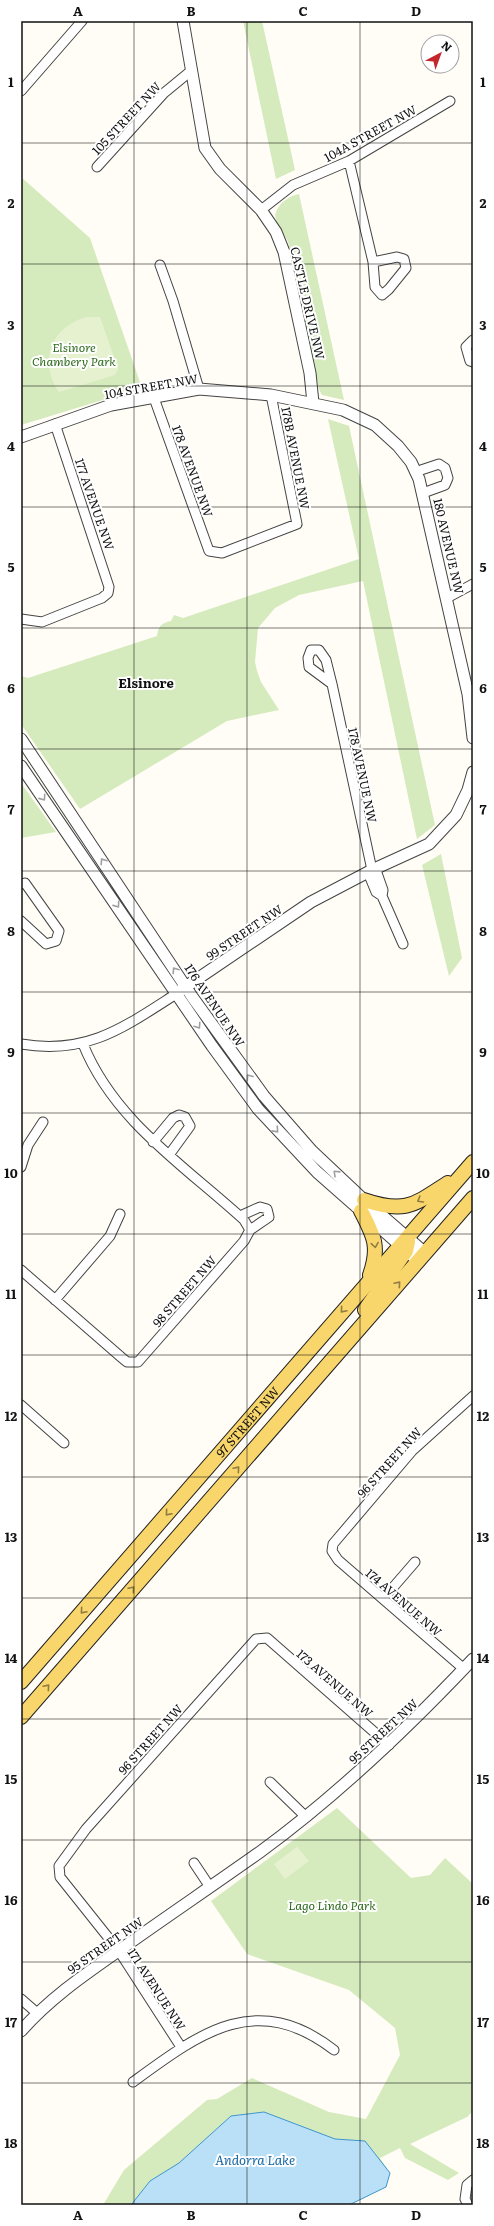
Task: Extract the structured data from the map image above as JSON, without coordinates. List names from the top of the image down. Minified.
{"streets":{"main road":["97 STREET NW"],"street":["105 STREET NW","104A STREET NW","CASTLE DRIVE NW","104 STREET NW","178B AVENUE NW","178 AVENUE NW","177 AVENUE NW","180 AVENUE NW","99 STREET NW","176 AVENUE NW","98 STREET NW","96 STREET NW","174 AVENUE NW","173 AVENUE NW","95 STREET NW","171 AVENUE NW"]},"crossings":[["105 STREET NW","CASTLE DRIVE NW"],["104A STREET NW","CASTLE DRIVE NW"],["CASTLE DRIVE NW","104 STREET NW"],["CASTLE DRIVE NW","180 AVENUE NW"],["104 STREET NW","178B AVENUE NW"],["104 STREET NW","178 AVENUE NW"],["104 STREET NW","177 AVENUE NW"],["104 STREET NW","180 AVENUE NW"],["178B AVENUE NW","178 AVENUE NW"],["178 AVENUE NW","99 STREET NW"],["99 STREET NW","176 AVENUE NW"],["176 AVENUE NW","97 STREET NW"],["96 STREET NW","174 AVENUE NW"],["96 STREET NW","173 AVENUE NW"],["96 STREET NW","171 AVENUE NW"],["174 AVENUE NW","95 STREET NW"],["173 AVENUE NW","95 STREET NW"],["95 STREET NW","171 AVENUE NW"]],"districts":["Elsinore"],"water":["Andorra Lake"],"parks":["Elsinore Chambery Park","Lago Lindo Park"],"north":"top right","grid":{"columns":["A","B","C","D"],"rows":["1","2","3","4","5","6","7","8","9","10","11","12","13","14","15","16","17","18"]}}
